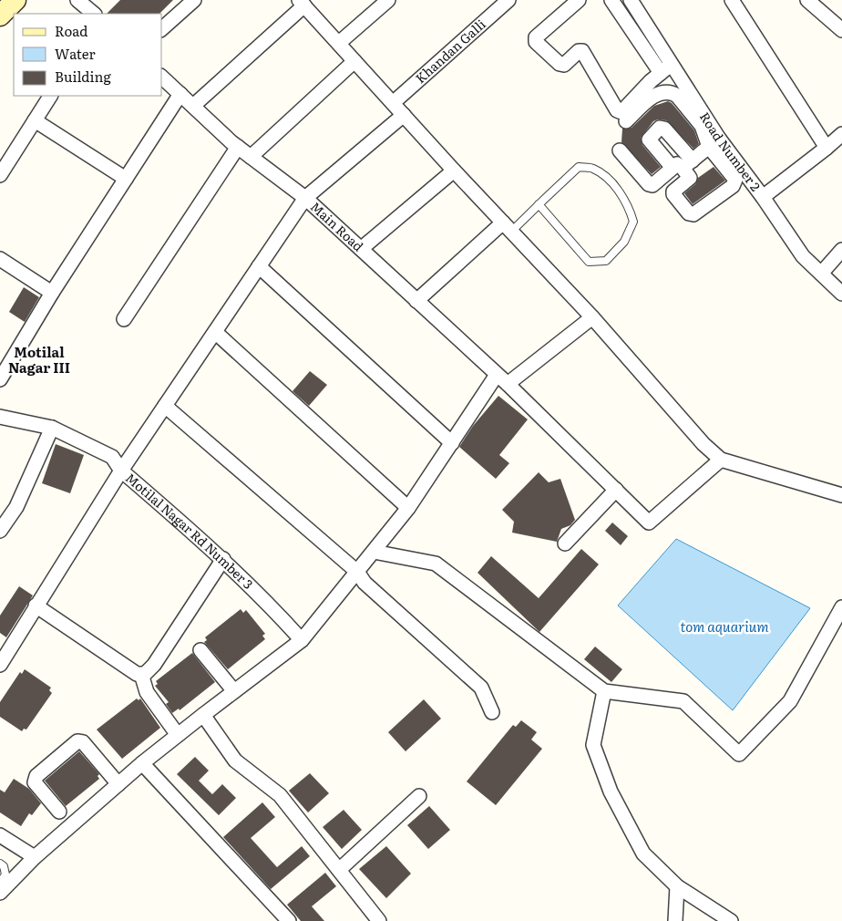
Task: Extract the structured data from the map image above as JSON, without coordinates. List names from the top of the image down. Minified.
{"streets":{"street":["Khandan Galli","Road Number 2","Main Road","Motilal Nagar Rd Number 3"]},"districts":["Motilal Nagar III"],"water":["tom aquarium"],"legend":["Road","Water","Building"]}
